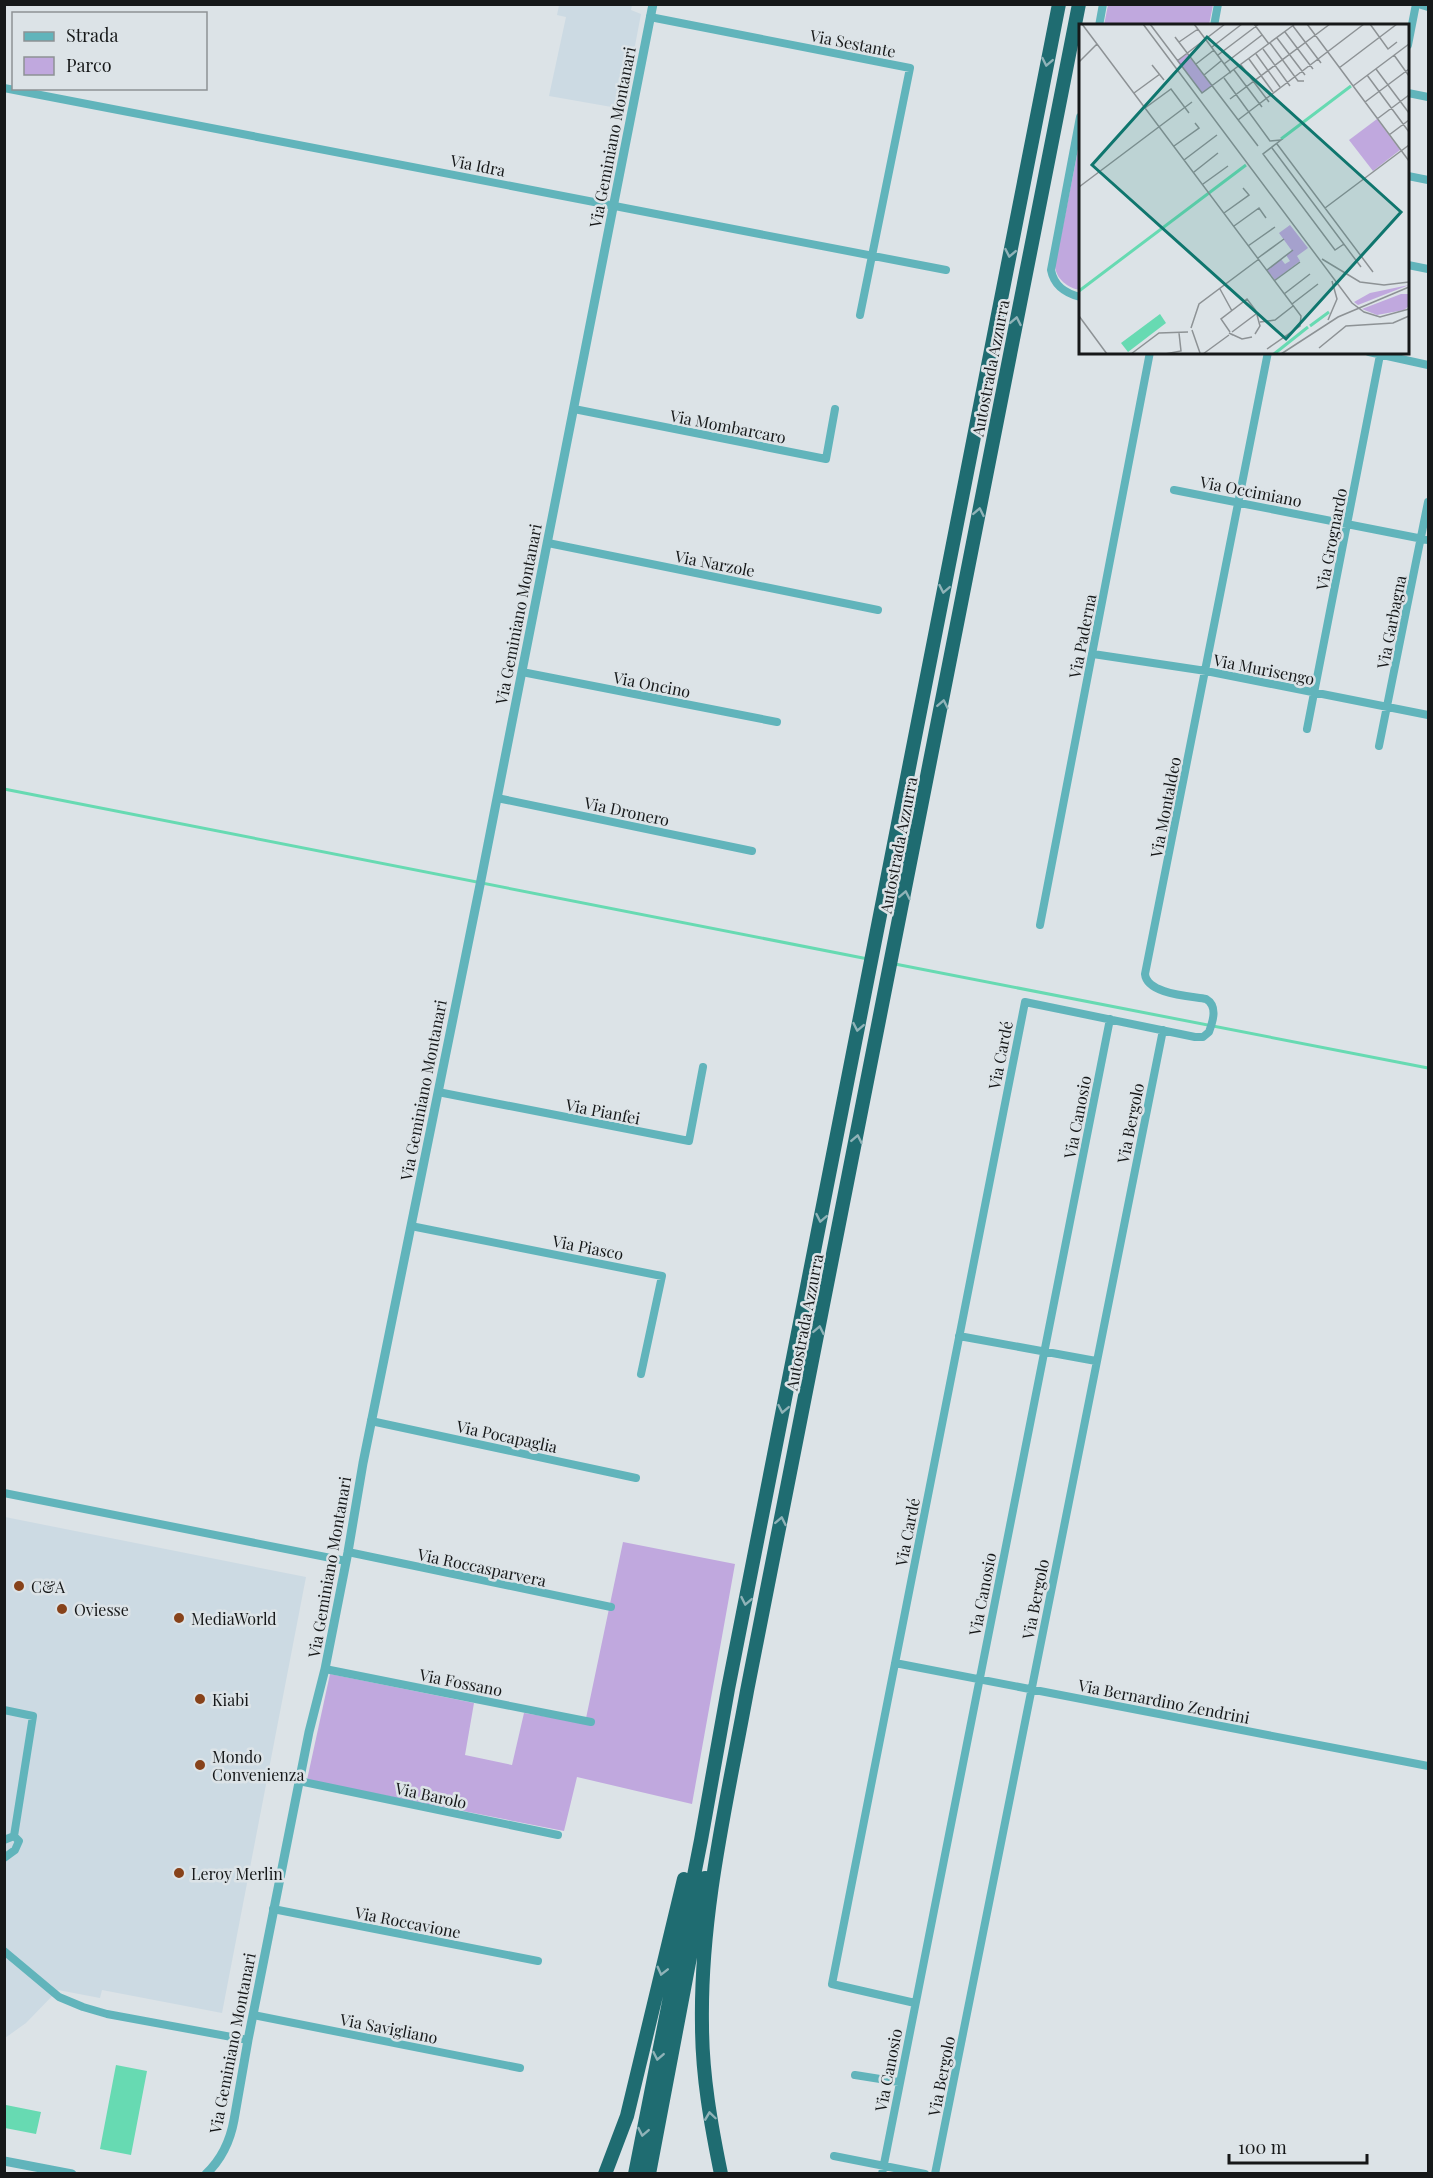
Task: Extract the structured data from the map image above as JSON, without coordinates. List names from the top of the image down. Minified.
{"streets":{"highway":["Autostrada Azzurra"],"street":["Via Sestante","Via Geminiano Montanari","Via Idra","Via Mombarcaro","Via Occimiano","Via Grognardo","Via Narzole","Via Garbagna","Via Paderna","Via Murisengo","Via Oncino","Via Montaldeo","Via Dronero","Via Cardé","Via Pianfei","Via Canosio","Via Bergolo","Via Piasco","Via Pocapaglia","Via Roccasparvera","Via Fossano","Via Bernardino Zendrini","Via Barolo","Via Roccavione","Via Savigliano"]},"crossings":[["Via Sestante","Via Geminiano Montanari"],["Via Sestante","Via Idra"],["Via Geminiano Montanari","Via Idra"],["Via Geminiano Montanari","Via Mombarcaro"],["Via Geminiano Montanari","Via Narzole"],["Via Geminiano Montanari","Via Oncino"],["Via Geminiano Montanari","Via Dronero"],["Via Geminiano Montanari","Via Pianfei"],["Via Geminiano Montanari","Via Piasco"],["Via Geminiano Montanari","Via Pocapaglia"],["Via Geminiano Montanari","Via Roccasparvera"],["Via Geminiano Montanari","Via Fossano"],["Via Geminiano Montanari","Via Barolo"],["Via Geminiano Montanari","Via Roccavione"],["Via Geminiano Montanari","Via Savigliano"],["Via Occimiano","Via Grognardo"],["Via Occimiano","Via Garbagna"],["Via Occimiano","Via Montaldeo"],["Via Grognardo","Via Murisengo"],["Via Garbagna","Via Murisengo"],["Via Paderna","Via Murisengo"],["Via Murisengo","Via Montaldeo"],["Via Montaldeo","Via Cardé"],["Via Montaldeo","Via Canosio"],["Via Montaldeo","Via Bergolo"],["Via Cardé","Via Canosio"],["Via Cardé","Via Bernardino Zendrini"],["Via Canosio","Via Bernardino Zendrini"],["Via Bergolo","Via Bernardino Zendrini"]],"places":["C&A","Oviesse","MediaWorld","Kiabi","Mondo Convenienza","Leroy Merlin"],"legend":["Strada","Parco"],"scale_bar":"100 m"}
